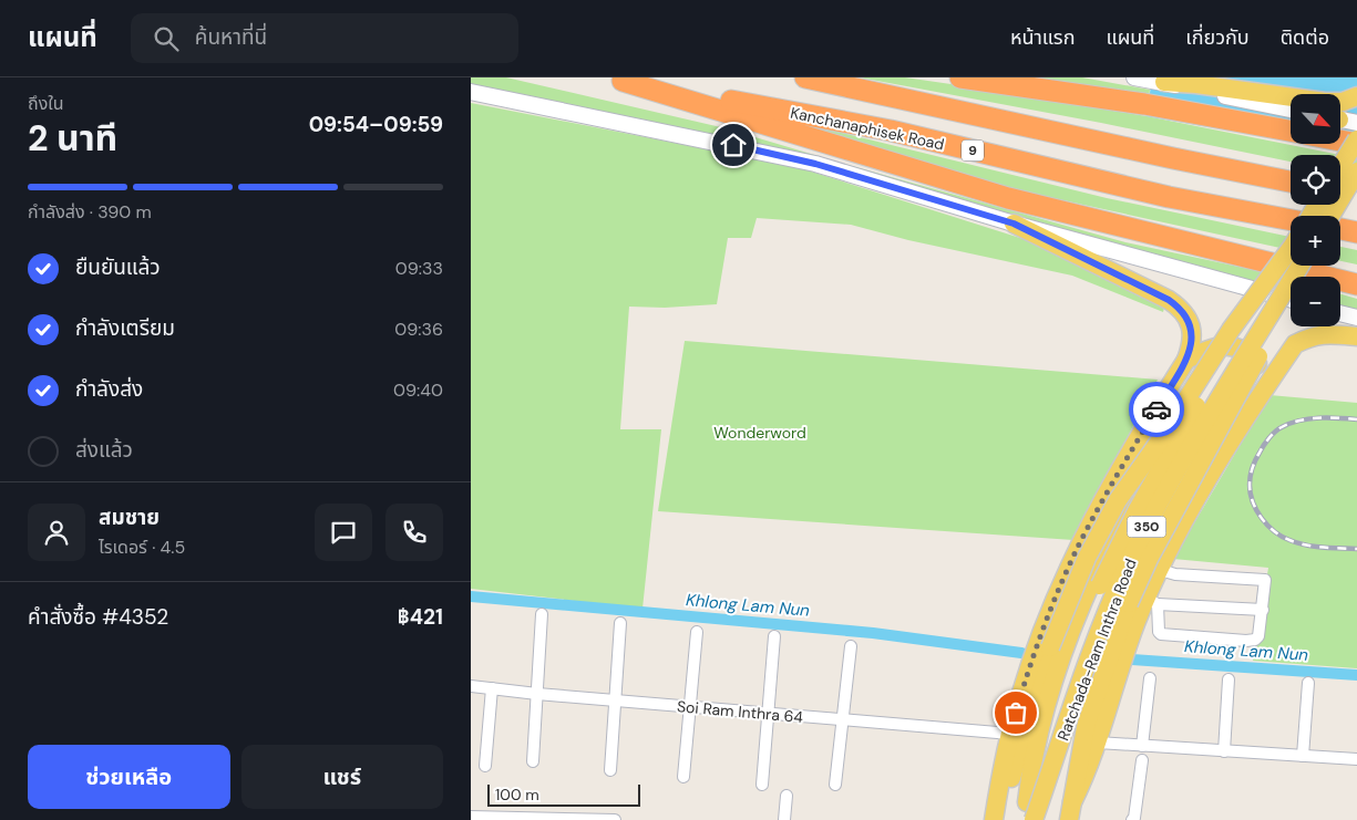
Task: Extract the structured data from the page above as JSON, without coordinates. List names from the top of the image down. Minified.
{"streets":{"highway":["Kanchanaphisek Road","9"],"main road":["350","Ratchada-Ram Inthra Road"],"street":["Soi Ram Inthra 64"]},"water":["Khlong Lam Nun"],"parks":["Wonderword"],"scale_bar":"100 m","north":"bottom right","page":{"header":"แผนที่","search":"ค้นหาที่นี่","nav":["หน้าแรก","แผนที่","เกี่ยวกับ","ติดต่อ"],"heading":["2 นาที","ถึงใน","09:54–09:59"],"panel":["สมชาย","ไรเดอร์ · 4.5","คำสั่งซื้อ #4352","฿421"],"map_buttons":["+","−"],"bar":"กำลังส่ง · 390 m","list":[["ยืนยันแล้ว","09:33"],["กำลังเตรียม","09:36"],["กำลังส่ง","09:40"],"ส่งแล้ว"],"buttons":["ช่วยเหลือ","แชร์"],"scale":"100 m"}}
